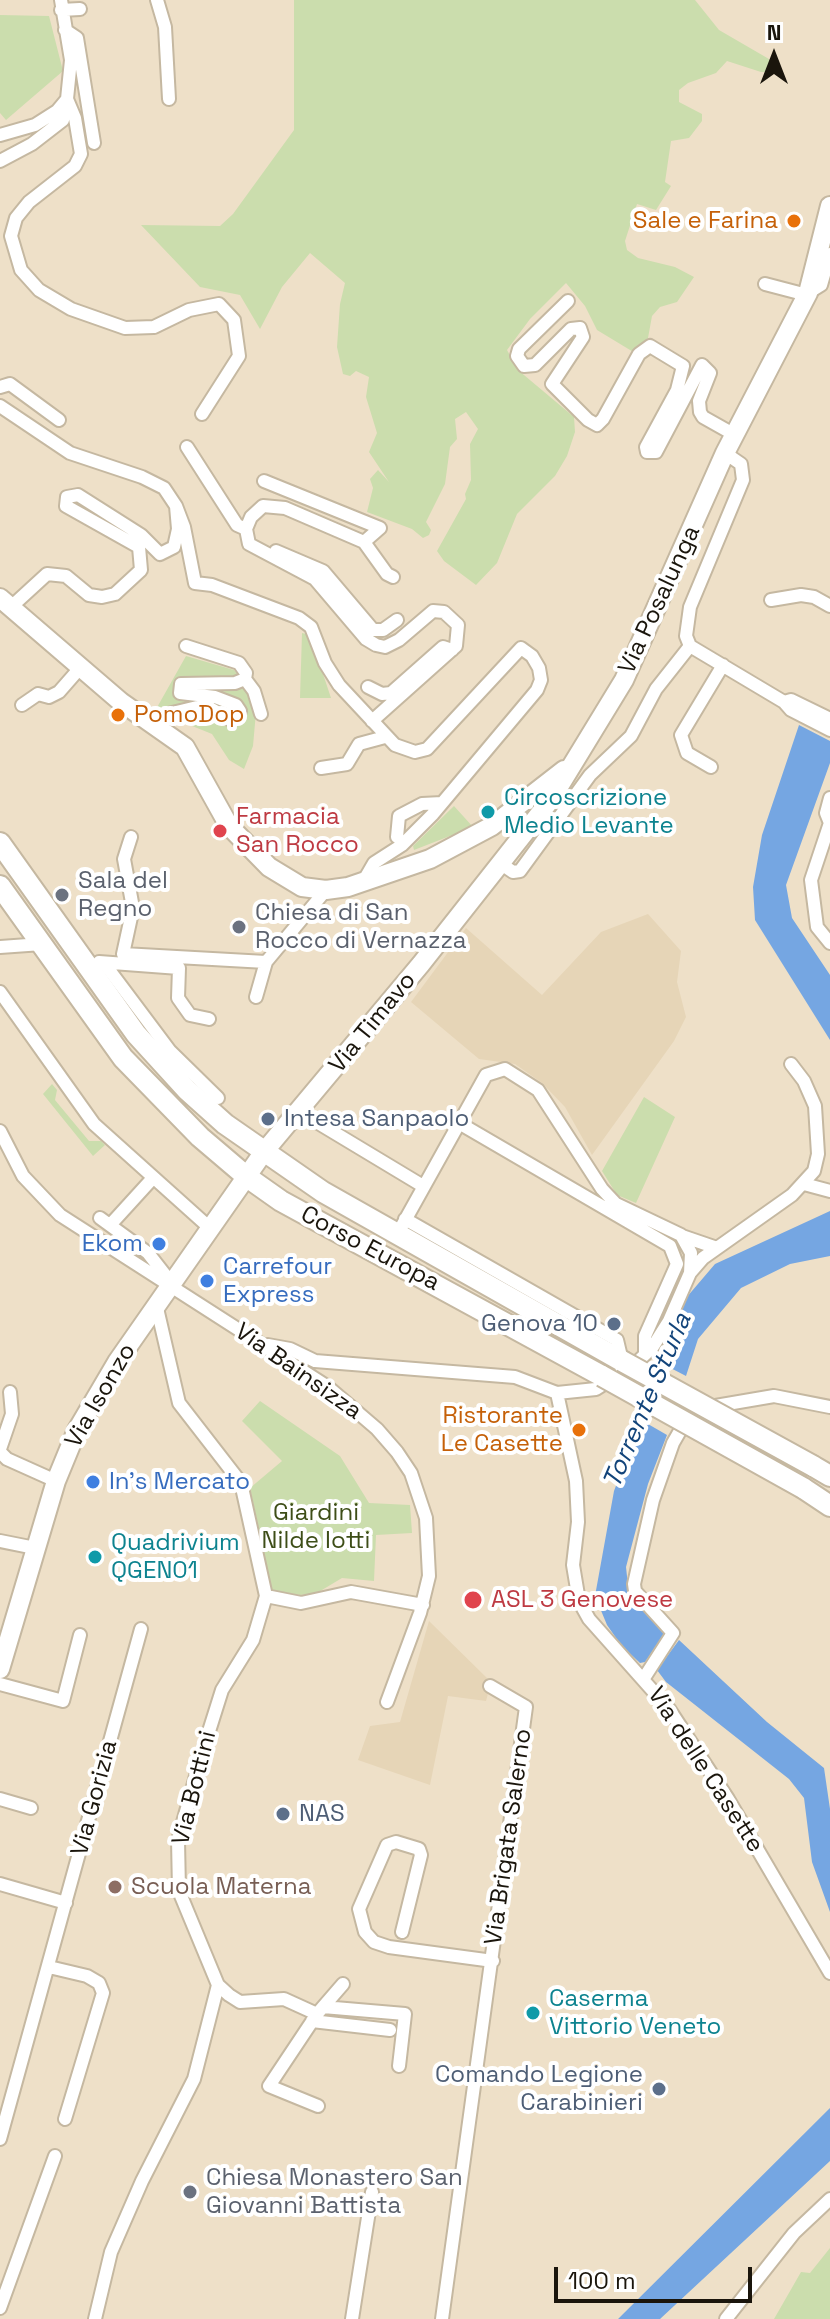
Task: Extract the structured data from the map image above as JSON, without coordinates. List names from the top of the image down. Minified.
{"streets":{"main road":["Via Posalunga","Via Timavo","Corso Europa","Via Isonzo"],"street":["Via Bainsizza","Via delle Casette","Via Bottini","Via Gorizia","Via Brigata Salerno"]},"crossings":[["Via Posalunga","Via Timavo"],["Via Timavo","Corso Europa"],["Via Timavo","Via Isonzo"],["Corso Europa","Via Isonzo"],["Via Bainsizza","Via Isonzo"],["Via Isonzo","Via Bottini"]],"water":["Torrente Sturla"],"parks":["Giardini Nilde Iotti"],"places":["Sale e Farina","PomoDop","Circoscrizione Medio Levante","Farmacia San Rocco","Sala del Regno","Chiesa di San Rocco di Vernazza","Intesa Sanpaolo","Ekom","Carrefour Express","Genova 10","Ristorante Le Casette","In's Mercato","Quadrivium QGEN01","ASL 3 Genovese","NAS","Scuola Materna","Caserma Vittorio Veneto","Comando Legione Carabinieri","Chiesa Monastero San Giovanni Battista"],"scale_bar":"100 m","north":"top"}
